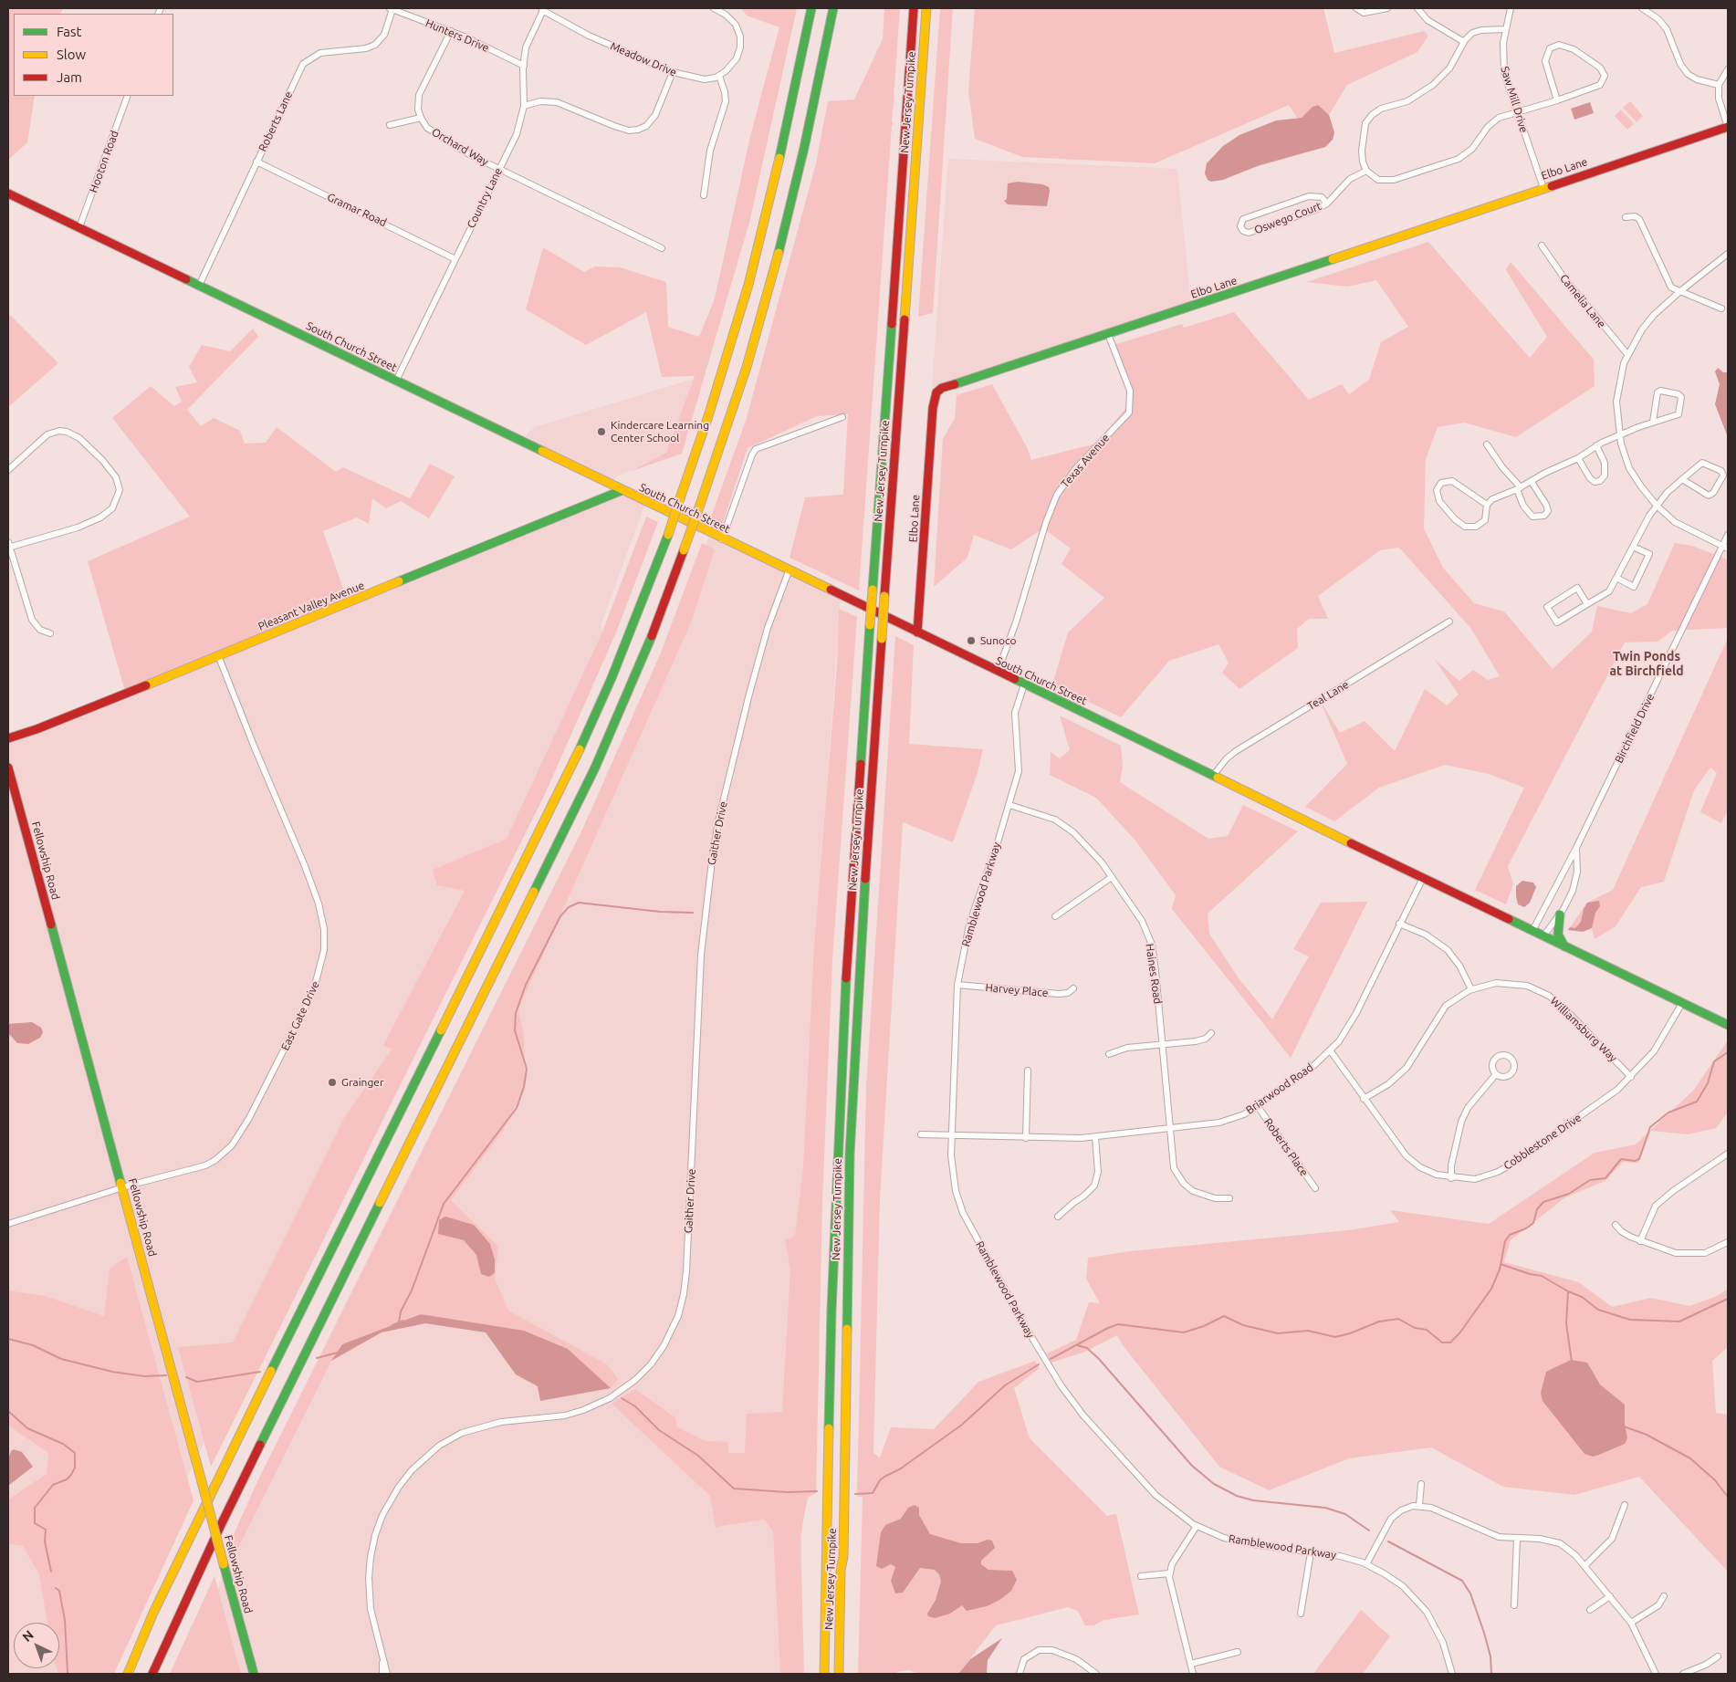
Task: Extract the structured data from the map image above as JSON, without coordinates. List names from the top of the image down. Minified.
{"streets":{"main road":["New Jersey Turnpike","Elbo Lane","South Church Street","Pleasant Valley Avenue","Fellowship Road"],"street":["Hunters Drive","Meadow Drive","Saw Mill Drive","Roberts Lane","Orchard Way","Hooton Road","Country Lane","Gramar Road","Oswego Court","Camelia Lane","Texas Avenue","Teal Lane","Birchfield Drive","Gaither Drive","Ramblewood Parkway","Haines Road","Harvey Place","East Gate Drive","Williamsburg Way","Briarwood Road","Cobblestone Drive","Roberts Place"]},"crossings":[["Hunters Drive","Roberts Lane"],["Hunters Drive","Orchard Way"],["Hunters Drive","Country Lane"],["Meadow Drive","Country Lane"],["Saw Mill Drive","Elbo Lane"],["Roberts Lane","Gramar Road"],["Roberts Lane","South Church Street"],["Orchard Way","Country Lane"],["Hooton Road","South Church Street"],["Elbo Lane","South Church Street"],["Elbo Lane","Texas Avenue"],["Country Lane","Gramar Road"],["Country Lane","South Church Street"],["South Church Street","Texas Avenue"],["South Church Street","Pleasant Valley Avenue"],["South Church Street","Teal Lane"],["South Church Street","Birchfield Drive"],["South Church Street","Gaither Drive"],["South Church Street","Ramblewood Parkway"],["South Church Street","Briarwood Road"],["South Church Street","Cobblestone Drive"],["Pleasant Valley Avenue","East Gate Drive"],["Fellowship Road","East Gate Drive"],["Ramblewood Parkway","Haines Road"],["Ramblewood Parkway","Harvey Place"],["Ramblewood Parkway","Briarwood Road"],["Haines Road","Briarwood Road"],["Williamsburg Way","Cobblestone Drive"],["Briarwood Road","Cobblestone Drive"],["Briarwood Road","Roberts Place"]],"districts":["Twin Ponds at Birchfield"],"places":["Kindercare Learning Center School","Sunoco","Grainger"],"legend":["Fast","Slow","Jam"],"north":"top left"}
